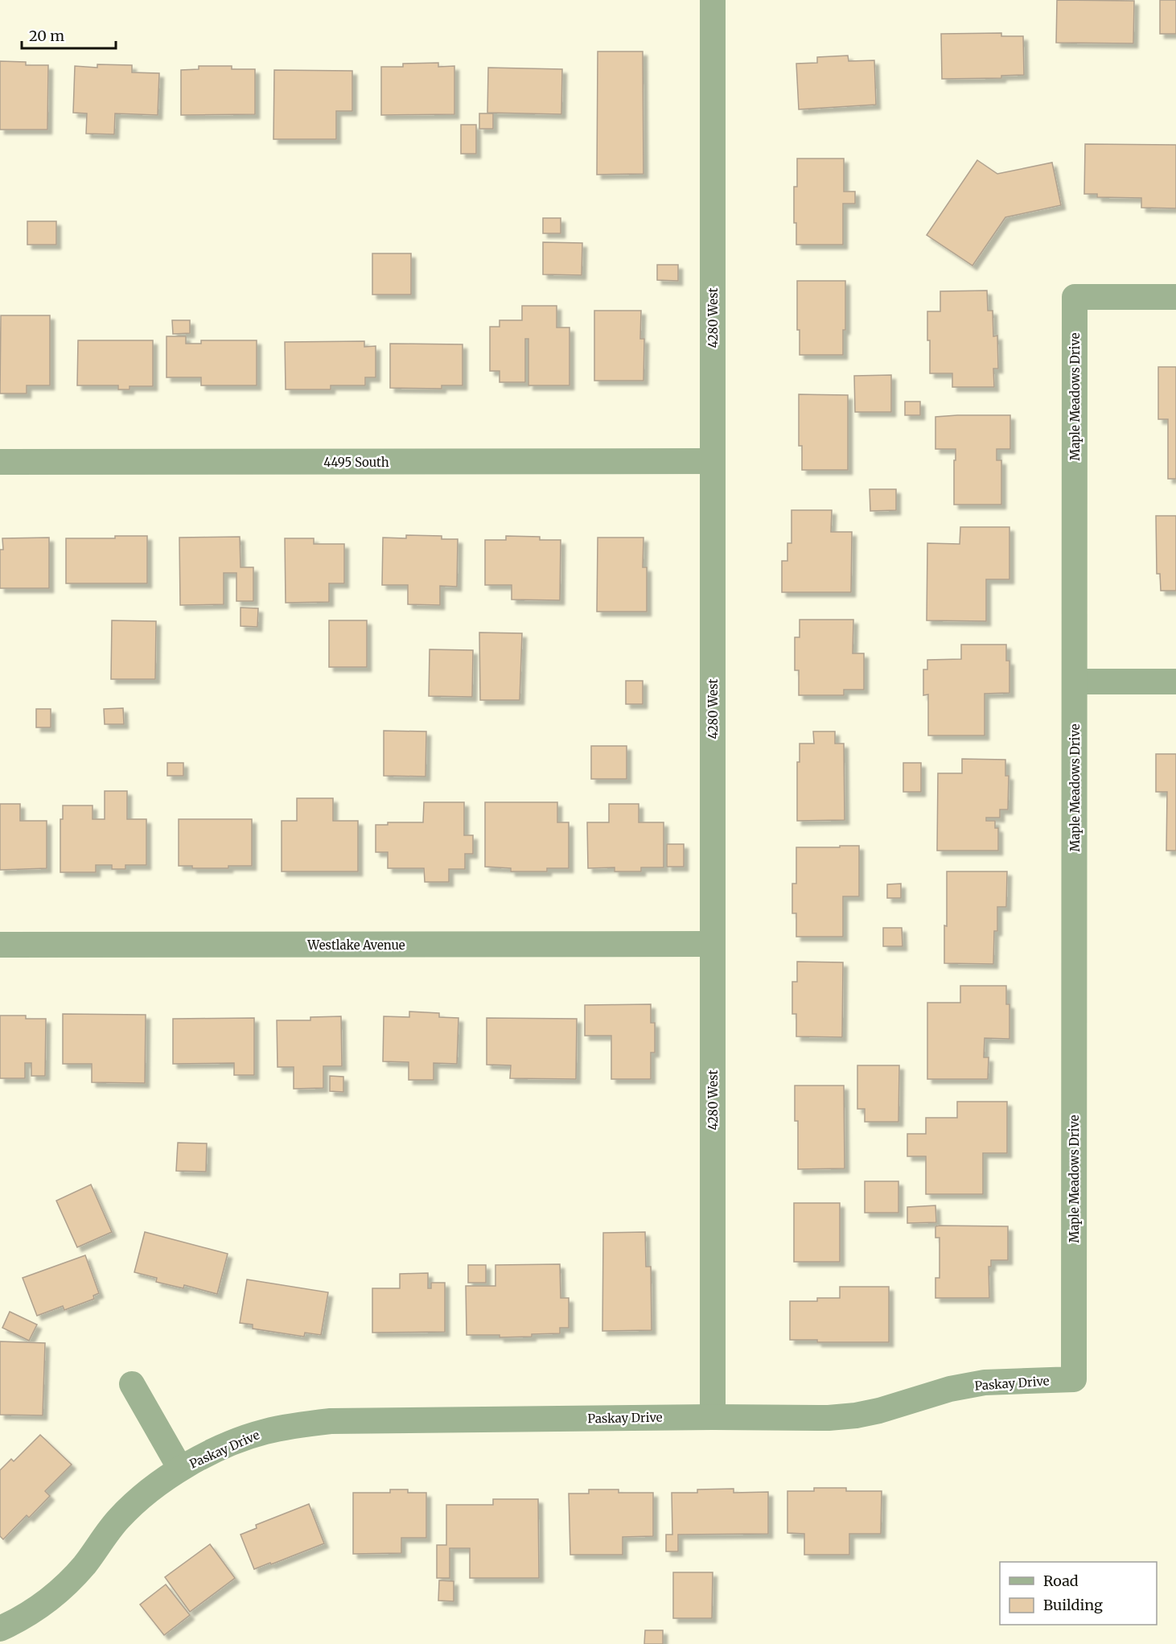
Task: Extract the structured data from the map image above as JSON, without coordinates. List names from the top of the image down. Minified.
{"streets":{"street":["4280 West","Maple Meadows Drive","4495 South","Westlake Avenue","Paskay Drive"]},"crossings":[["4280 West","4495 South"],["4280 West","Westlake Avenue"],["4280 West","Paskay Drive"],["Maple Meadows Drive","Paskay Drive"]],"legend":["Road","Building"],"scale_bar":"20 m"}
